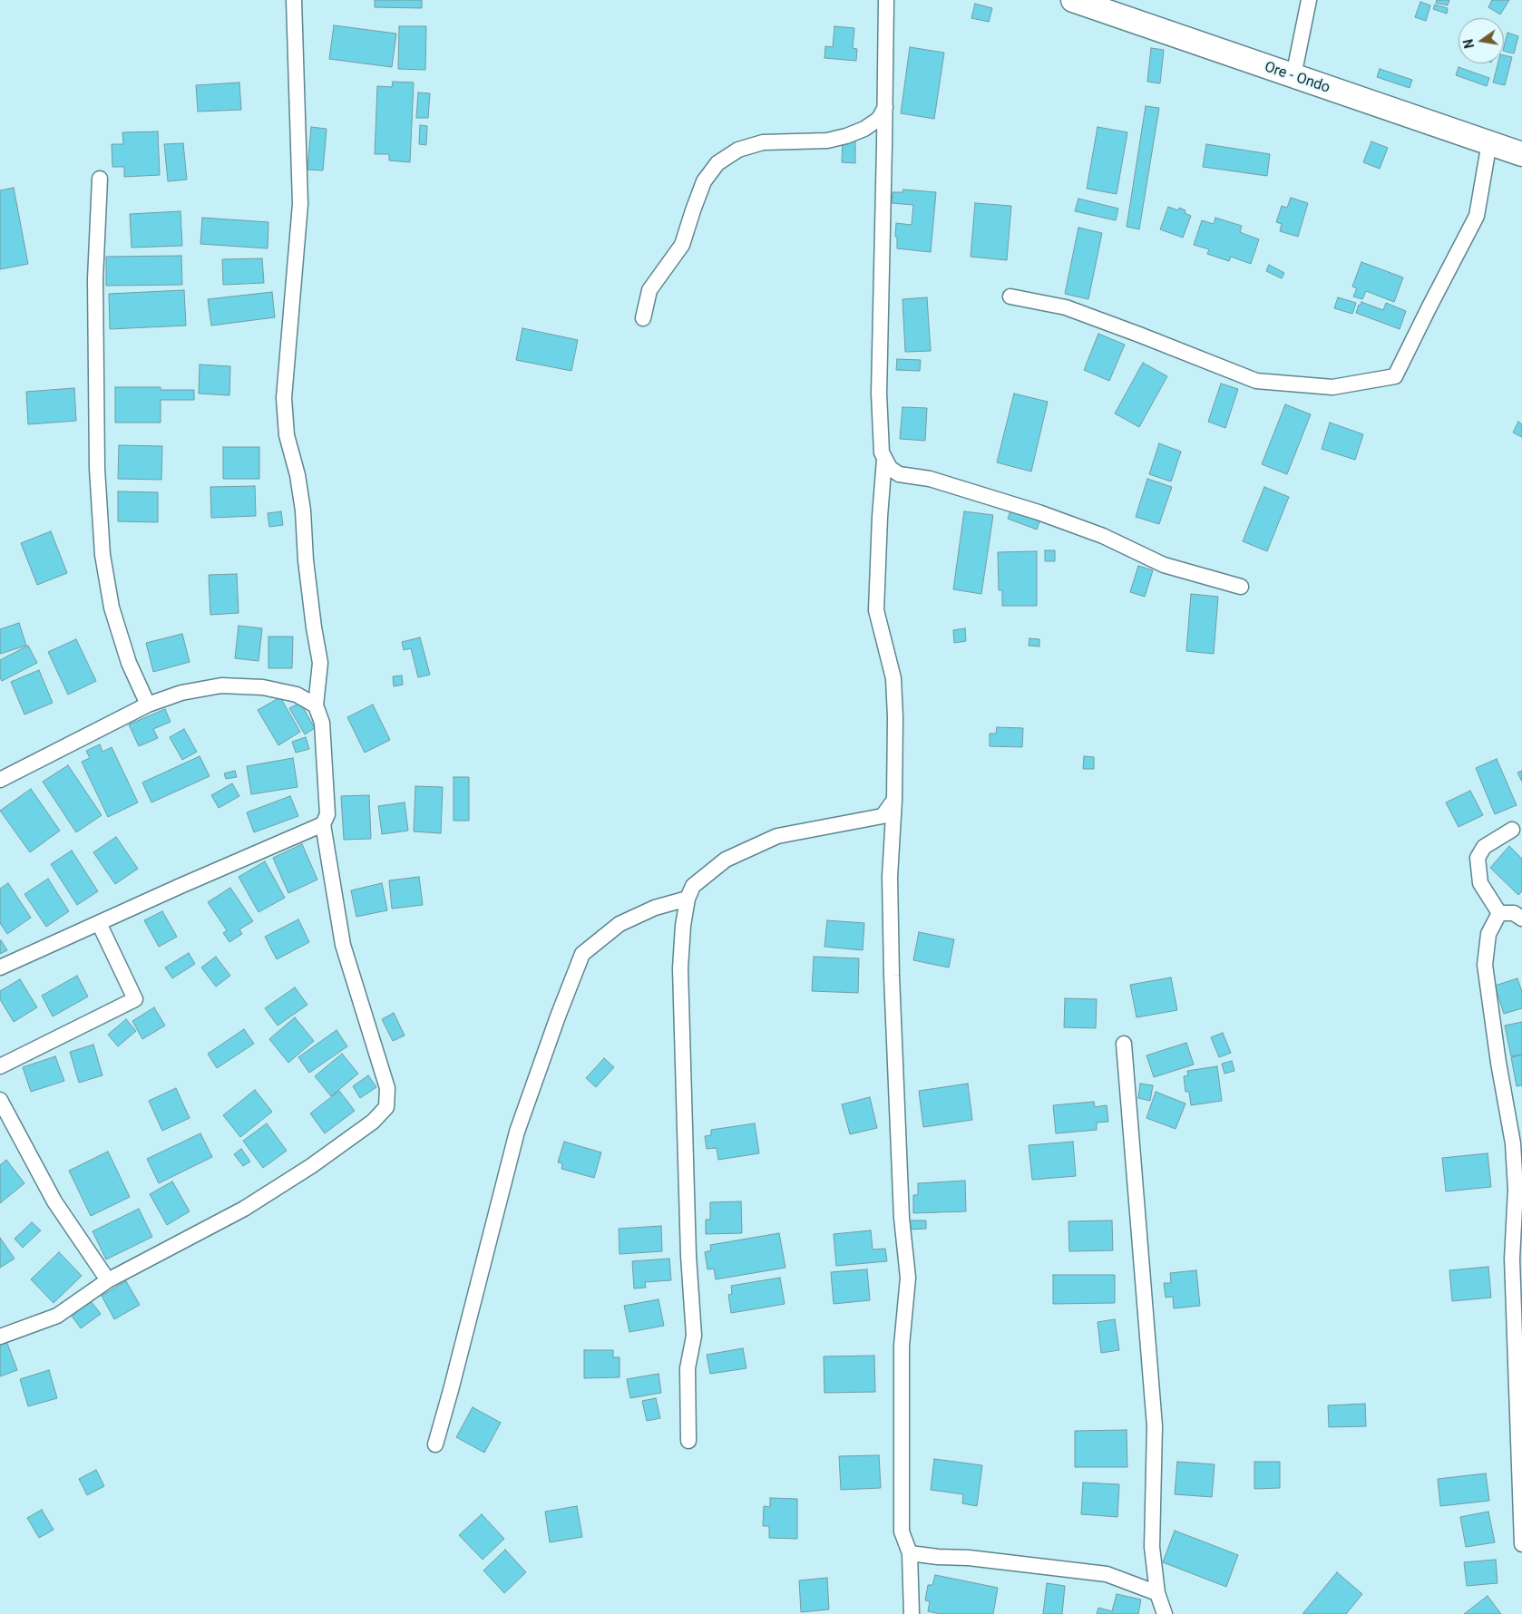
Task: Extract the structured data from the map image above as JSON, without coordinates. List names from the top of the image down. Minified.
{"streets":{"main road":["Ore - Ondo"]},"north":"left"}
